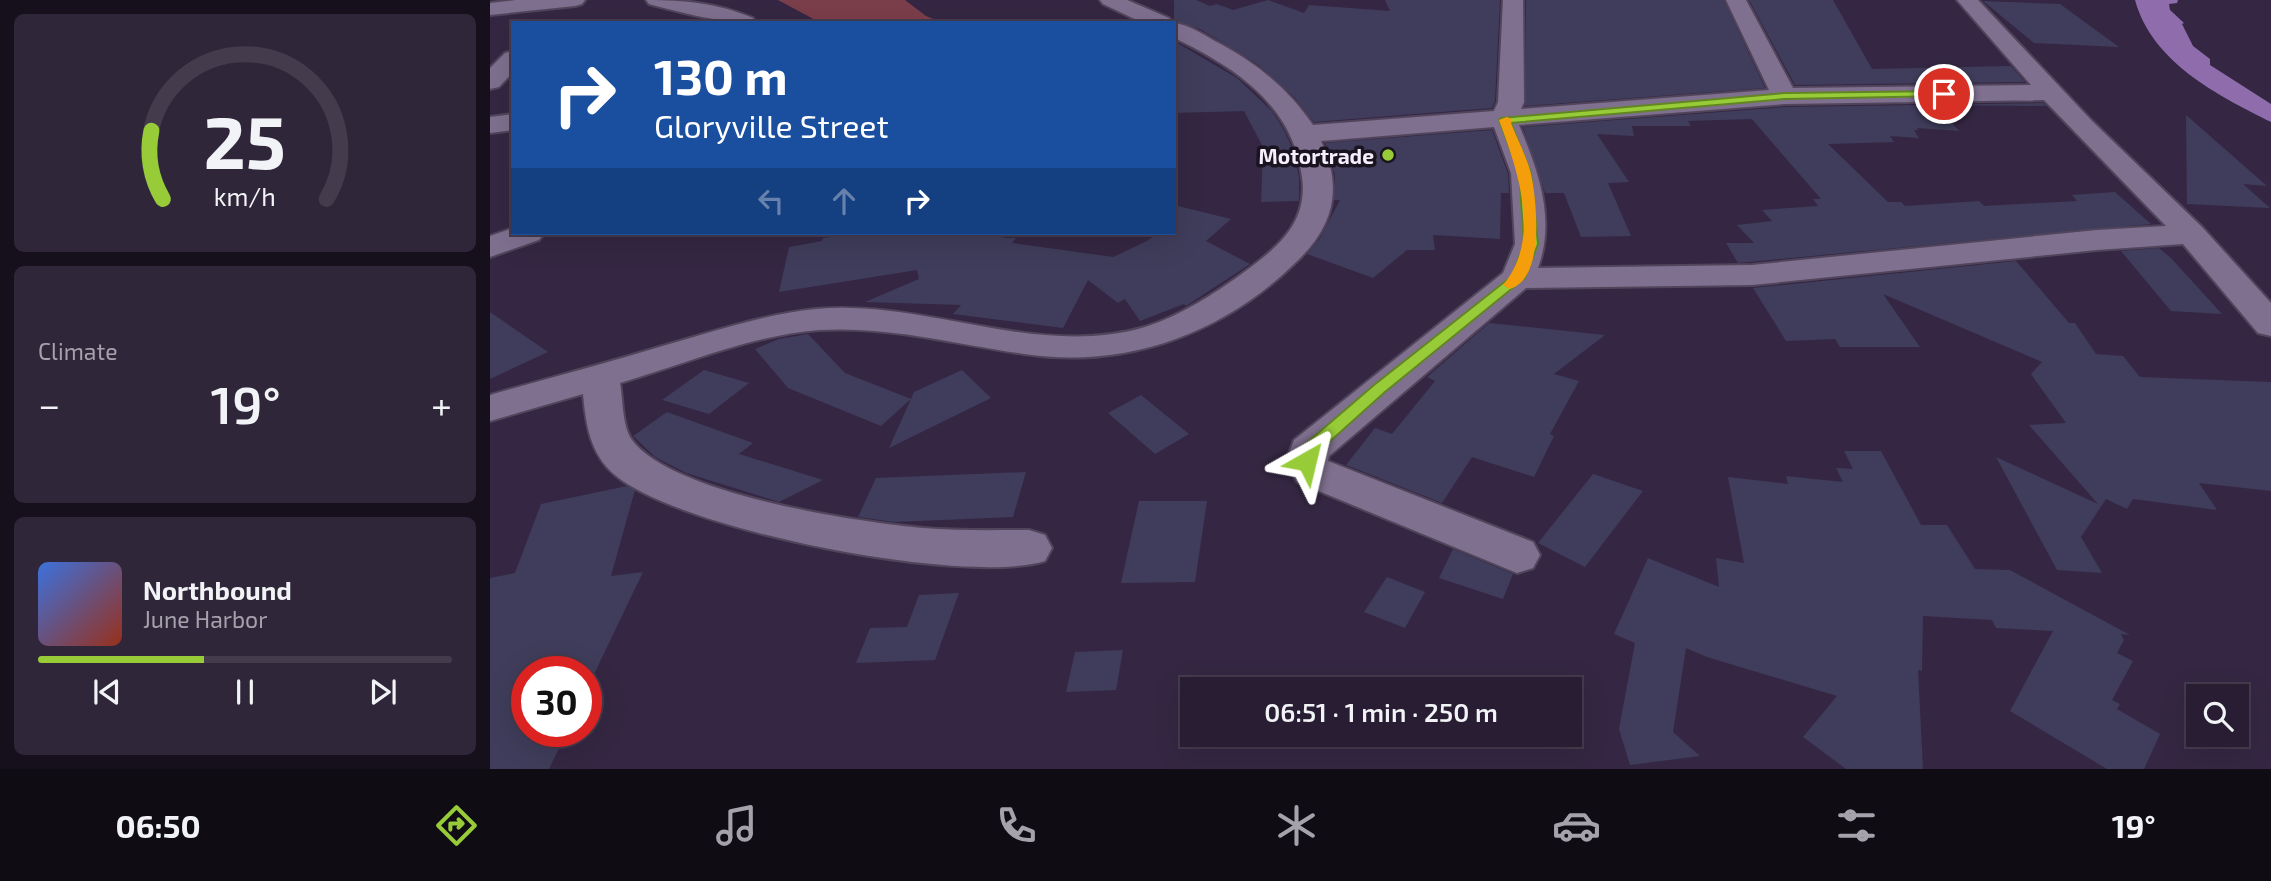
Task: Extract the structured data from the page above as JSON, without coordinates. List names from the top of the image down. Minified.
{"places":["Motortrade"],"page":{"turn":["130 m","Gloryville Street"],"tile":"Climate","heat":["−","19°","+"],"song":["Northbound","June Harbor"],"limit":"30","trip":"06:51 · 1 min · 250 m","tabs":["06:50","19°"],"gauge":["25","km/h"]}}
